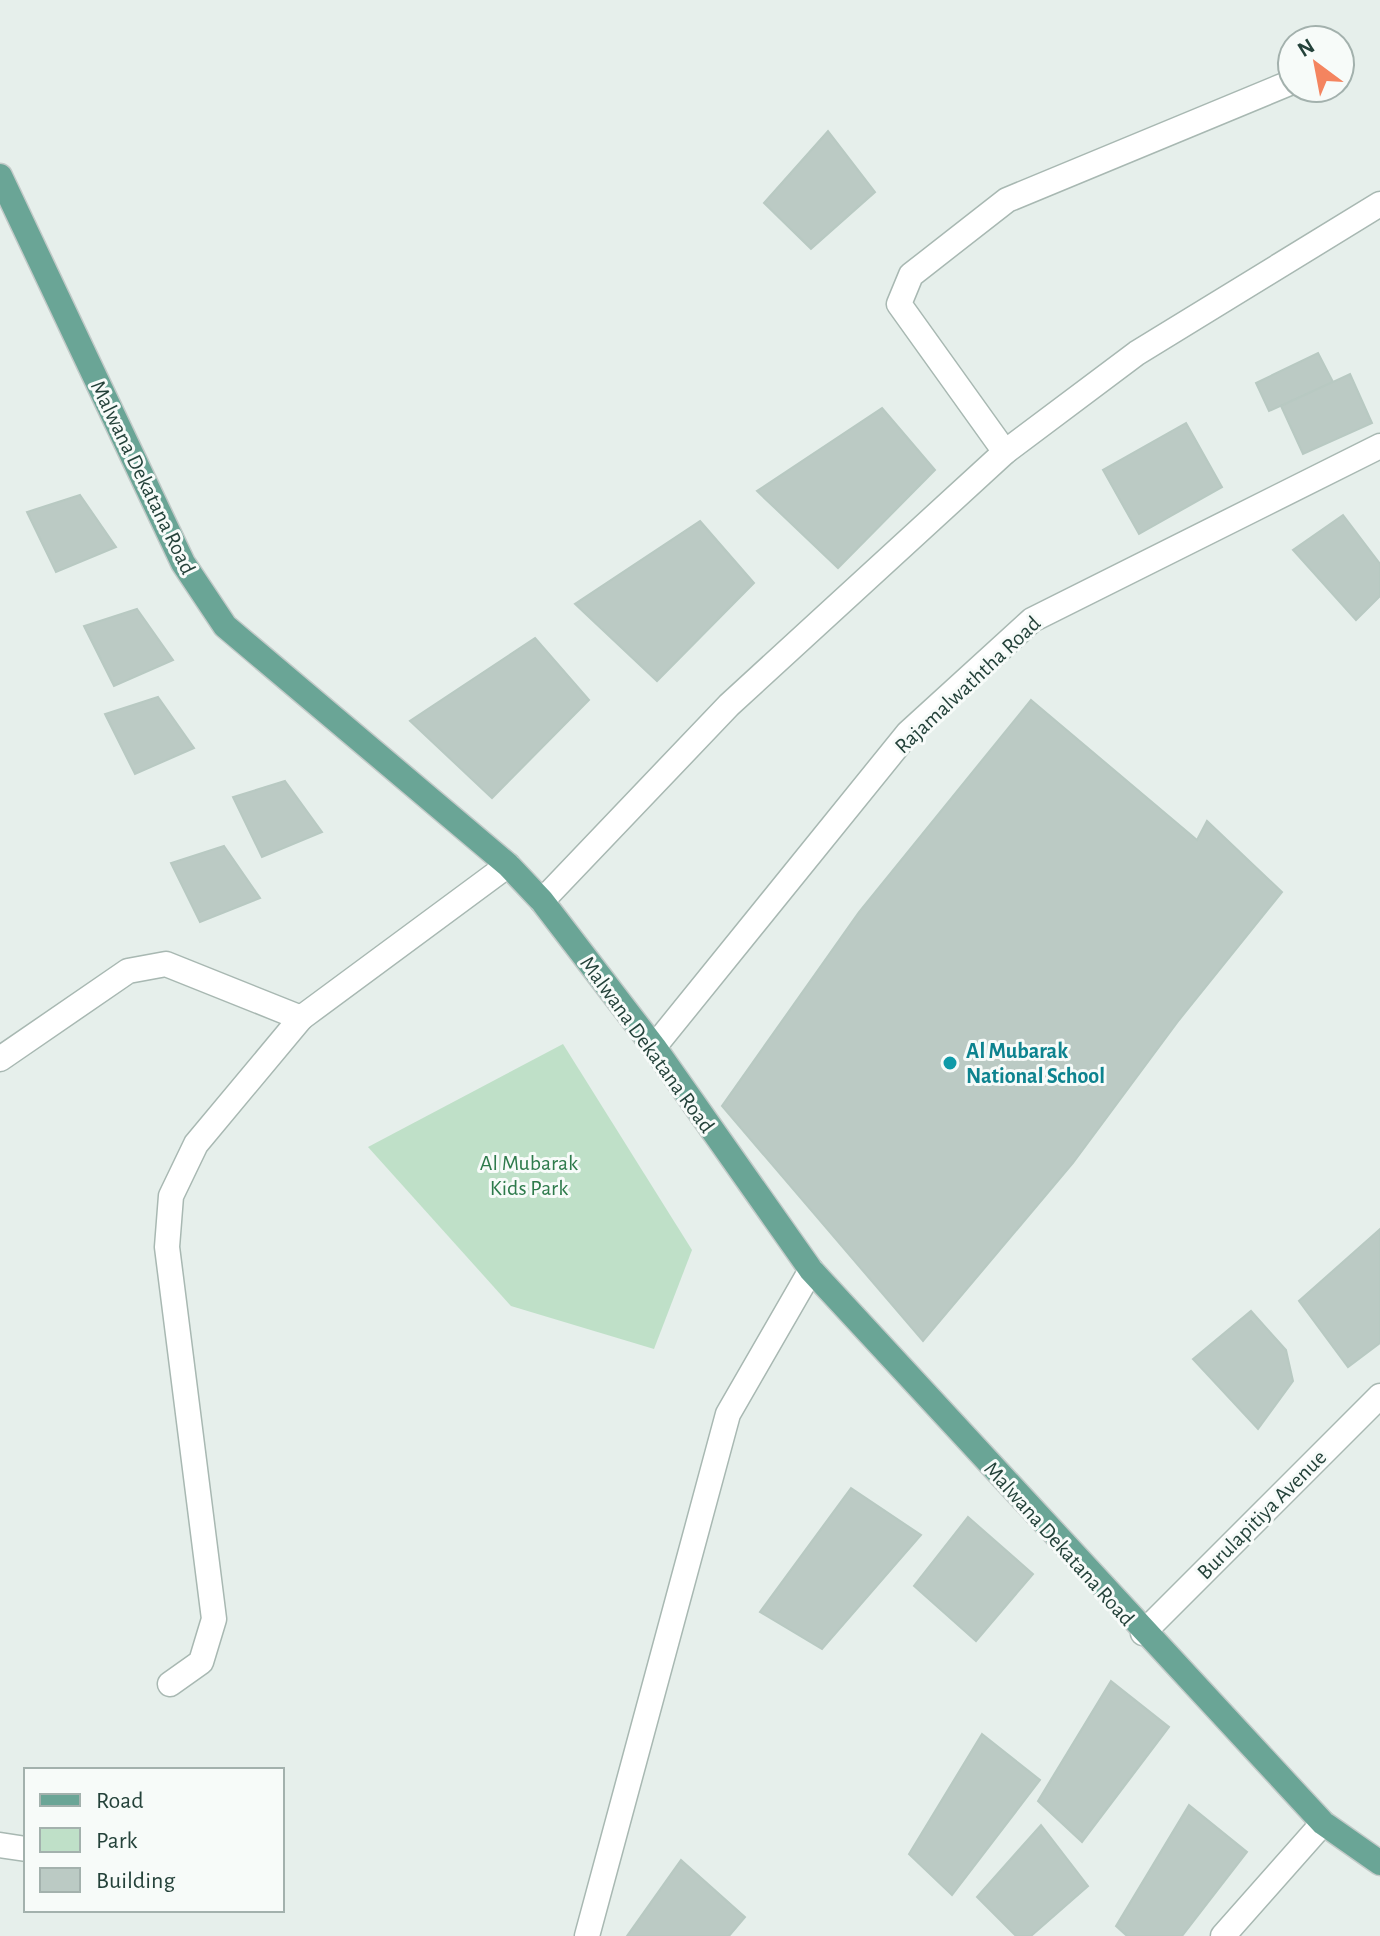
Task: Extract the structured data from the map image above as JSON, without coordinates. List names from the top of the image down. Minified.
{"streets":{"main road":["Malwana Dekatana Road"],"street":["Rajamalwaththa Road","Burulapitiya Avenue"]},"crossings":[["Malwana Dekatana Road","Rajamalwaththa Road"],["Malwana Dekatana Road","Burulapitiya Avenue"]],"parks":["Al Mubarak Kids Park"],"places":["Al Mubarak National School"],"legend":["Road","Park","Building"],"north":"top left"}
